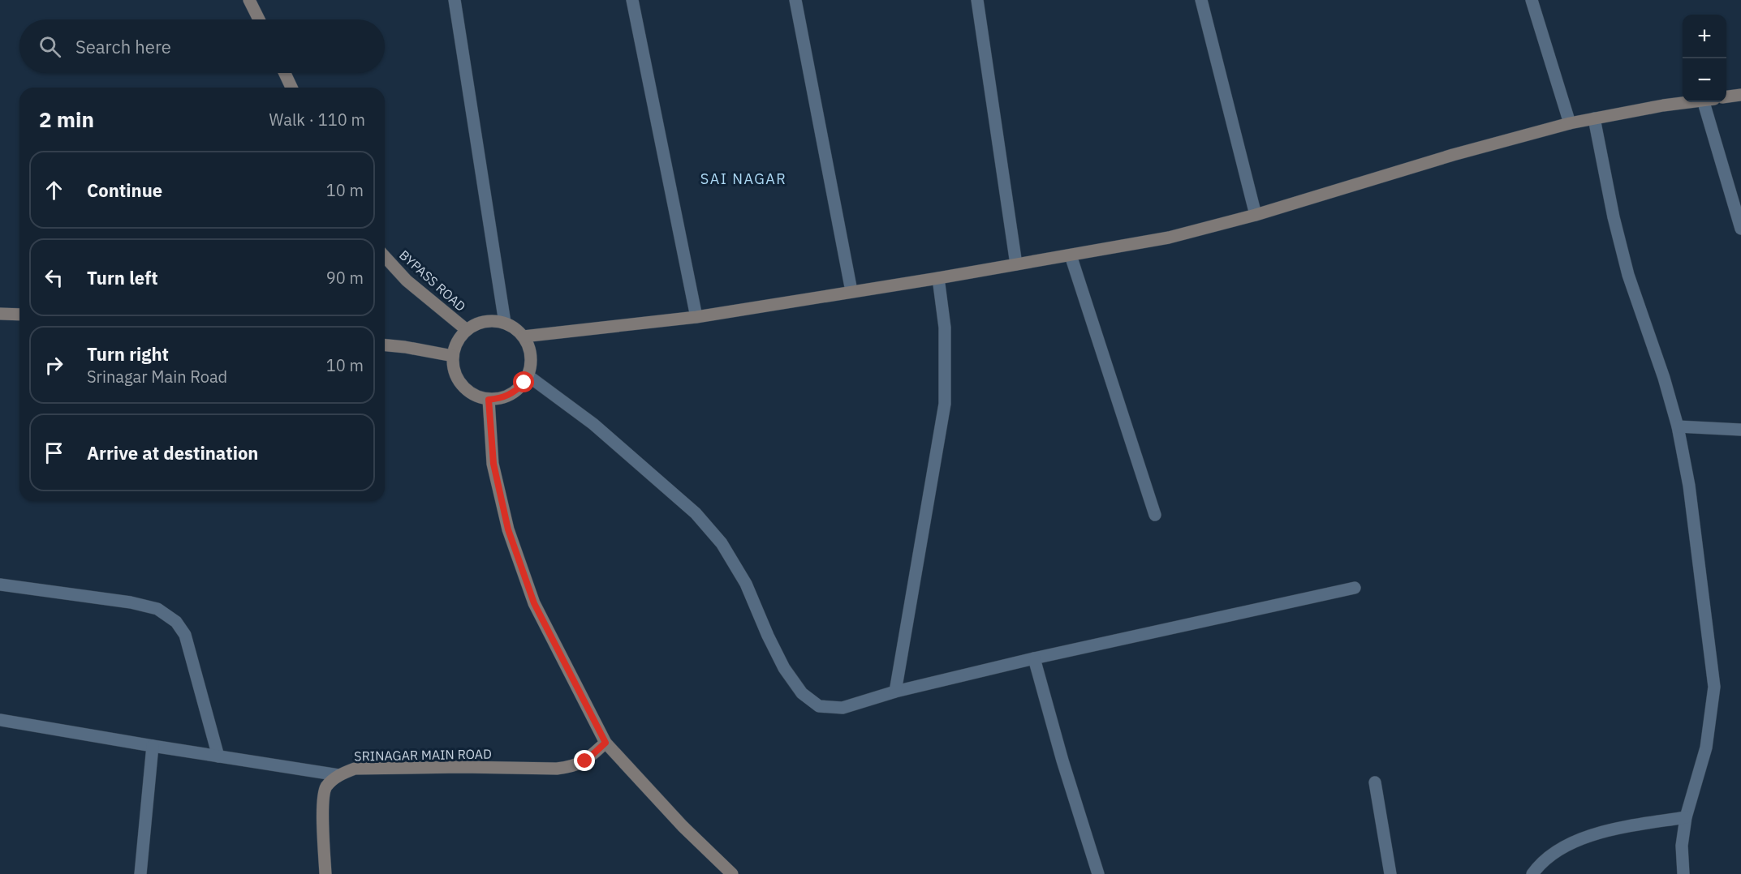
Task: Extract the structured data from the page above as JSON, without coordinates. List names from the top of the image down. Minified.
{"streets":{"main road":["BYPASS ROAD","SRINAGAR MAIN ROAD"]},"districts":["SAI NAGAR"],"page":{"map_buttons":["+","−"],"search":"Search here","heading":["2 min","Walk · 110 m"],"list":[["Continue","10 m"],["Turn left","90 m"],["Turn right","Srinagar Main Road","10 m"],"Arrive at destination"]}}
